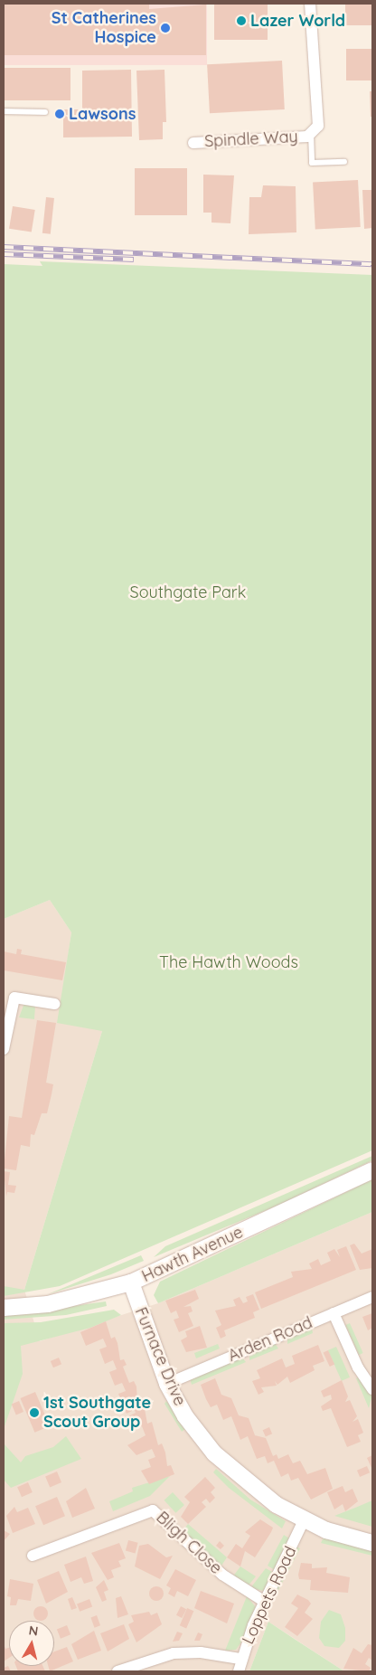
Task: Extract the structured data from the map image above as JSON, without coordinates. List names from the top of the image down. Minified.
{"streets":{"street":["Spindle Way","Hawth Avenue","Arden Road","Furnace Drive","Bligh Close","Loppets Road"]},"crossings":[["Hawth Avenue","Furnace Drive"],["Arden Road","Furnace Drive"],["Furnace Drive","Loppets Road"],["Bligh Close","Loppets Road"]],"parks":["Southgate Park","The Hawth Woods"],"places":["Lazer World","St Catherines Hospice","Lawsons","1st Southgate Scout Group"],"north":"top"}
